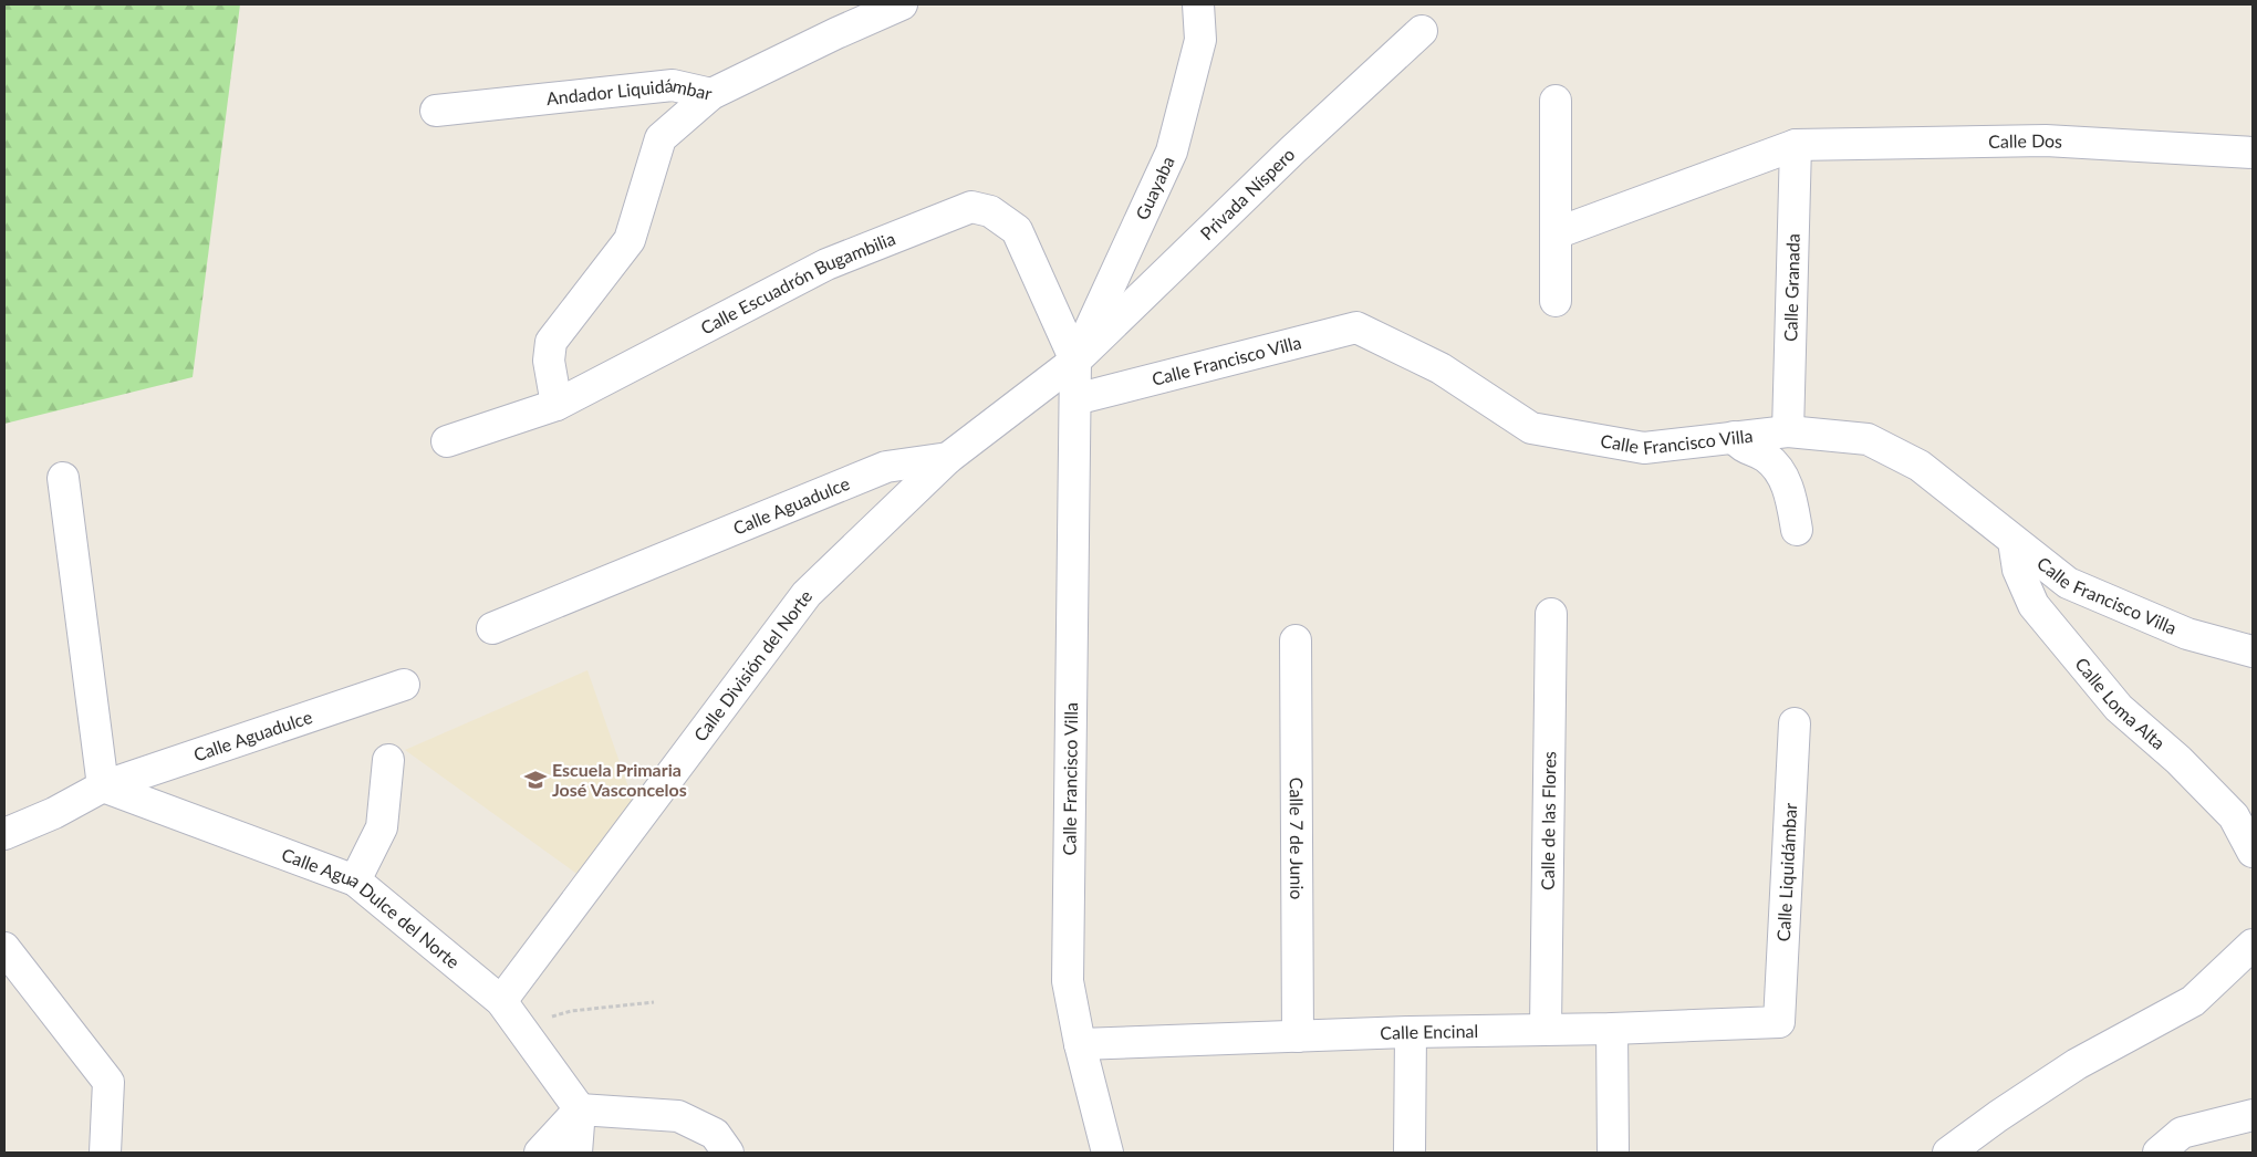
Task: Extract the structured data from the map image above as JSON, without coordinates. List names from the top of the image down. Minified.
{"streets":{"street":["Andador Liquidámbar","Calle Dos","Guayaba","Privada Níspero","Calle Escuadrón Bugambilia","Calle Granada","Calle Francisco Villa","Calle Aguadulce","Calle División del Norte","Calle Loma Alta","Calle de las Flores","Calle 7 de Junio","Calle Liquidámbar","Calle Agua Dulce del Norte","Calle Encinal"]},"crossings":[["Calle Dos","Calle Granada"],["Guayaba","Privada Níspero"],["Guayaba","Calle Escuadrón Bugambilia"],["Guayaba","Calle Francisco Villa"],["Guayaba","Calle Aguadulce"],["Privada Níspero","Calle Escuadrón Bugambilia"],["Privada Níspero","Calle Francisco Villa"],["Privada Níspero","Calle Aguadulce"],["Calle Escuadrón Bugambilia","Calle Francisco Villa"],["Calle Escuadrón Bugambilia","Calle Aguadulce"],["Calle Granada","Calle Francisco Villa"],["Calle Francisco Villa","Calle Aguadulce"],["Calle Francisco Villa","Calle Loma Alta"],["Calle Francisco Villa","Calle Encinal"],["Calle Aguadulce","Calle División del Norte"],["Calle Aguadulce","Calle Agua Dulce del Norte"],["Calle División del Norte","Calle Agua Dulce del Norte"],["Calle de las Flores","Calle Encinal"],["Calle 7 de Junio","Calle Encinal"],["Calle Liquidámbar","Calle Encinal"]],"places":{"school or university":["Escuela Primaria José Vasconcelos"]}}
